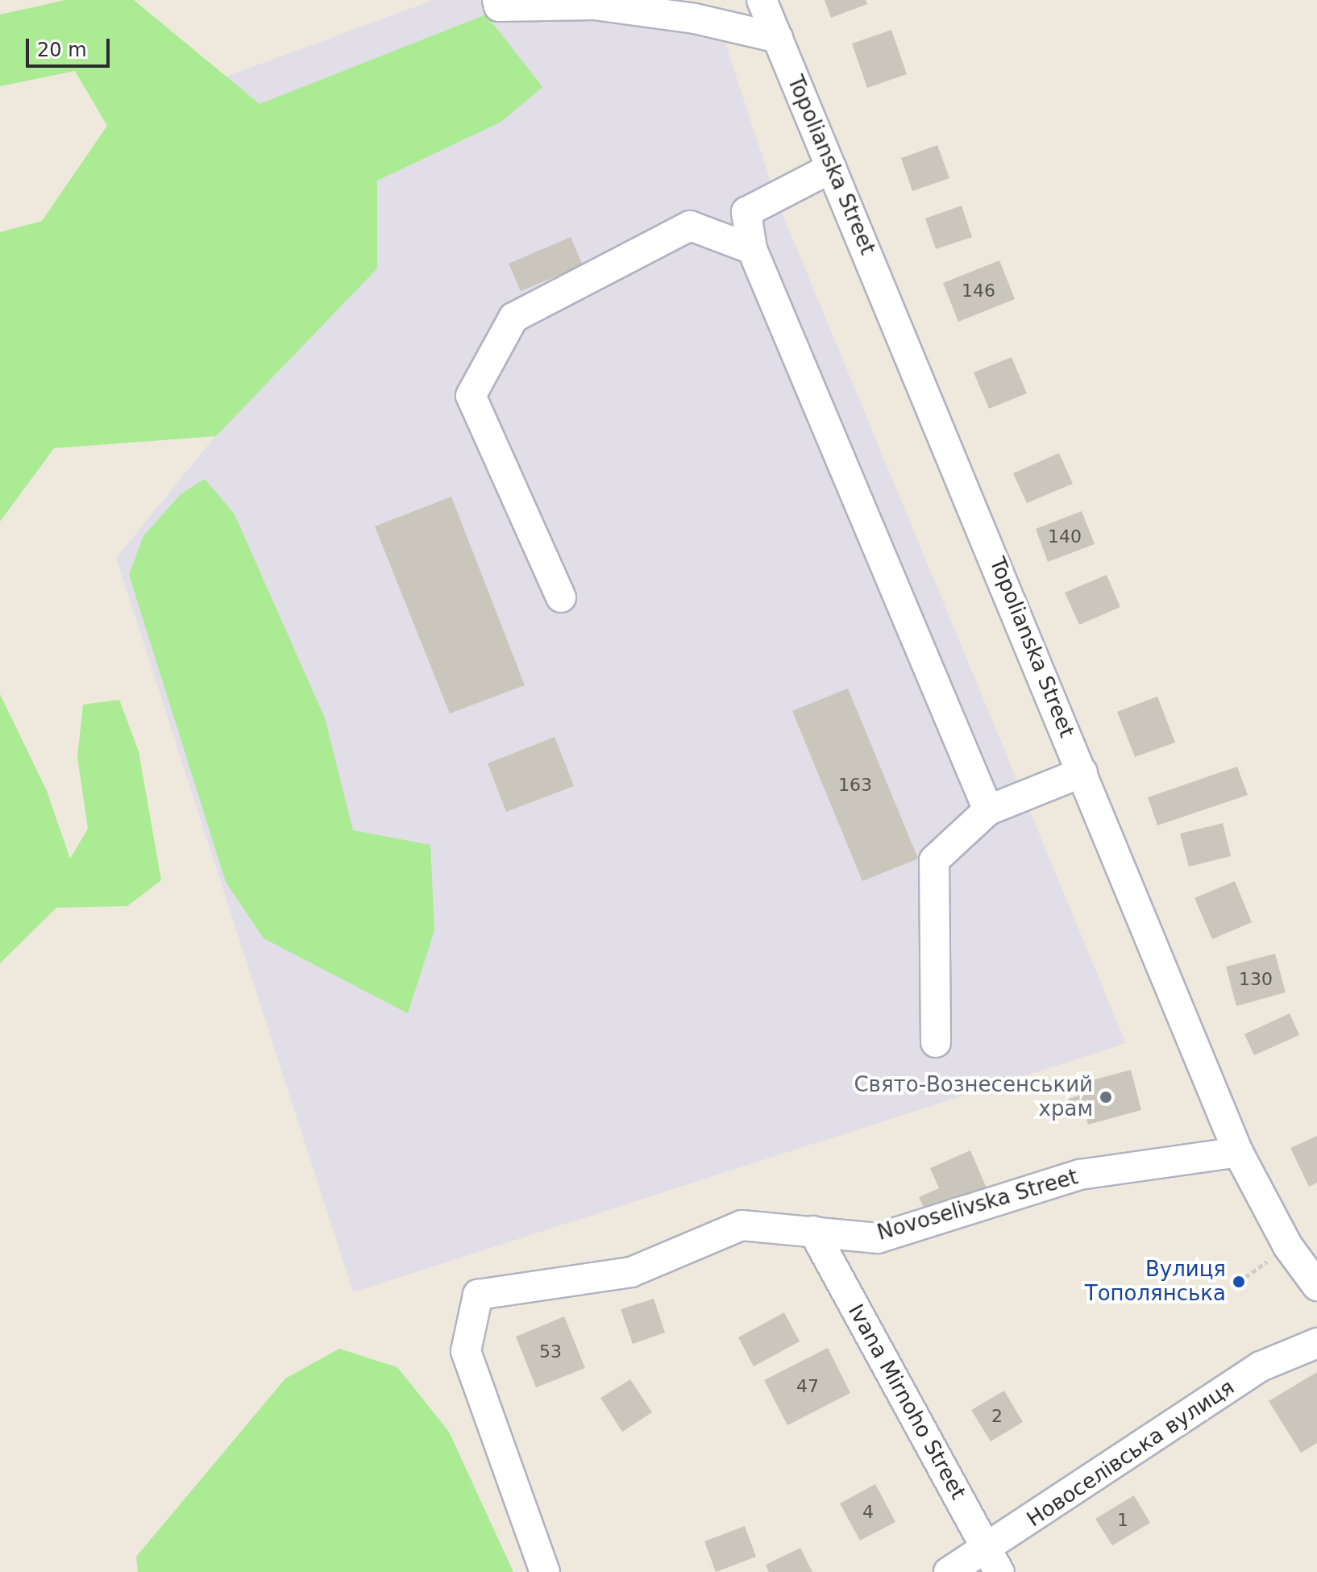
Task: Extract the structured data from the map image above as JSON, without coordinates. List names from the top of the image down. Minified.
{"streets":{"street":["Topolianska Street","Novoselivska Street","Ivana Mirnoho Street","Новоселівська вулиця"]},"crossings":[["Topolianska Street","Novoselivska Street"],["Novoselivska Street","Ivana Mirnoho Street"],["Ivana Mirnoho Street","Новоселівська вулиця"]],"places":["Свято-Вознесенський храм","Вулиця Тополянська"],"house_numbers":["146","140","163","130","53","47","2","4","1"],"scale_bar":"20 m"}
